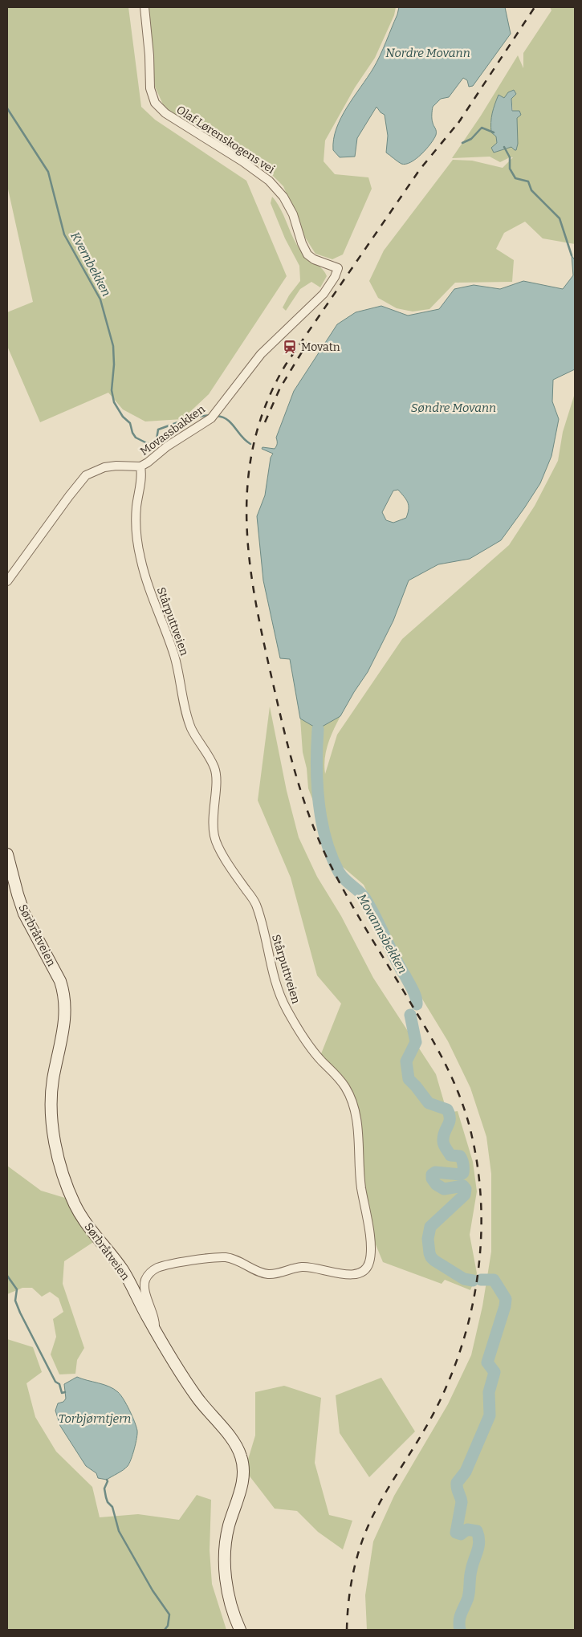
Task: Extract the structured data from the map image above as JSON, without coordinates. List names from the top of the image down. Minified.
{"streets":{"street":["Olaf Lørenskogens vei","Movassbakken","Stårputtveien","Sørbråtveien"]},"crossings":[["Olaf Lørenskogens vei","Movassbakken"],["Movassbakken","Stårputtveien"],["Stårputtveien","Sørbråtveien"]],"water":["Nordre Movann","Kvernbekken","Søndre Movann","Movannsbekken","Torbjørntjern"],"places":{"station":["Movatn"]}}
